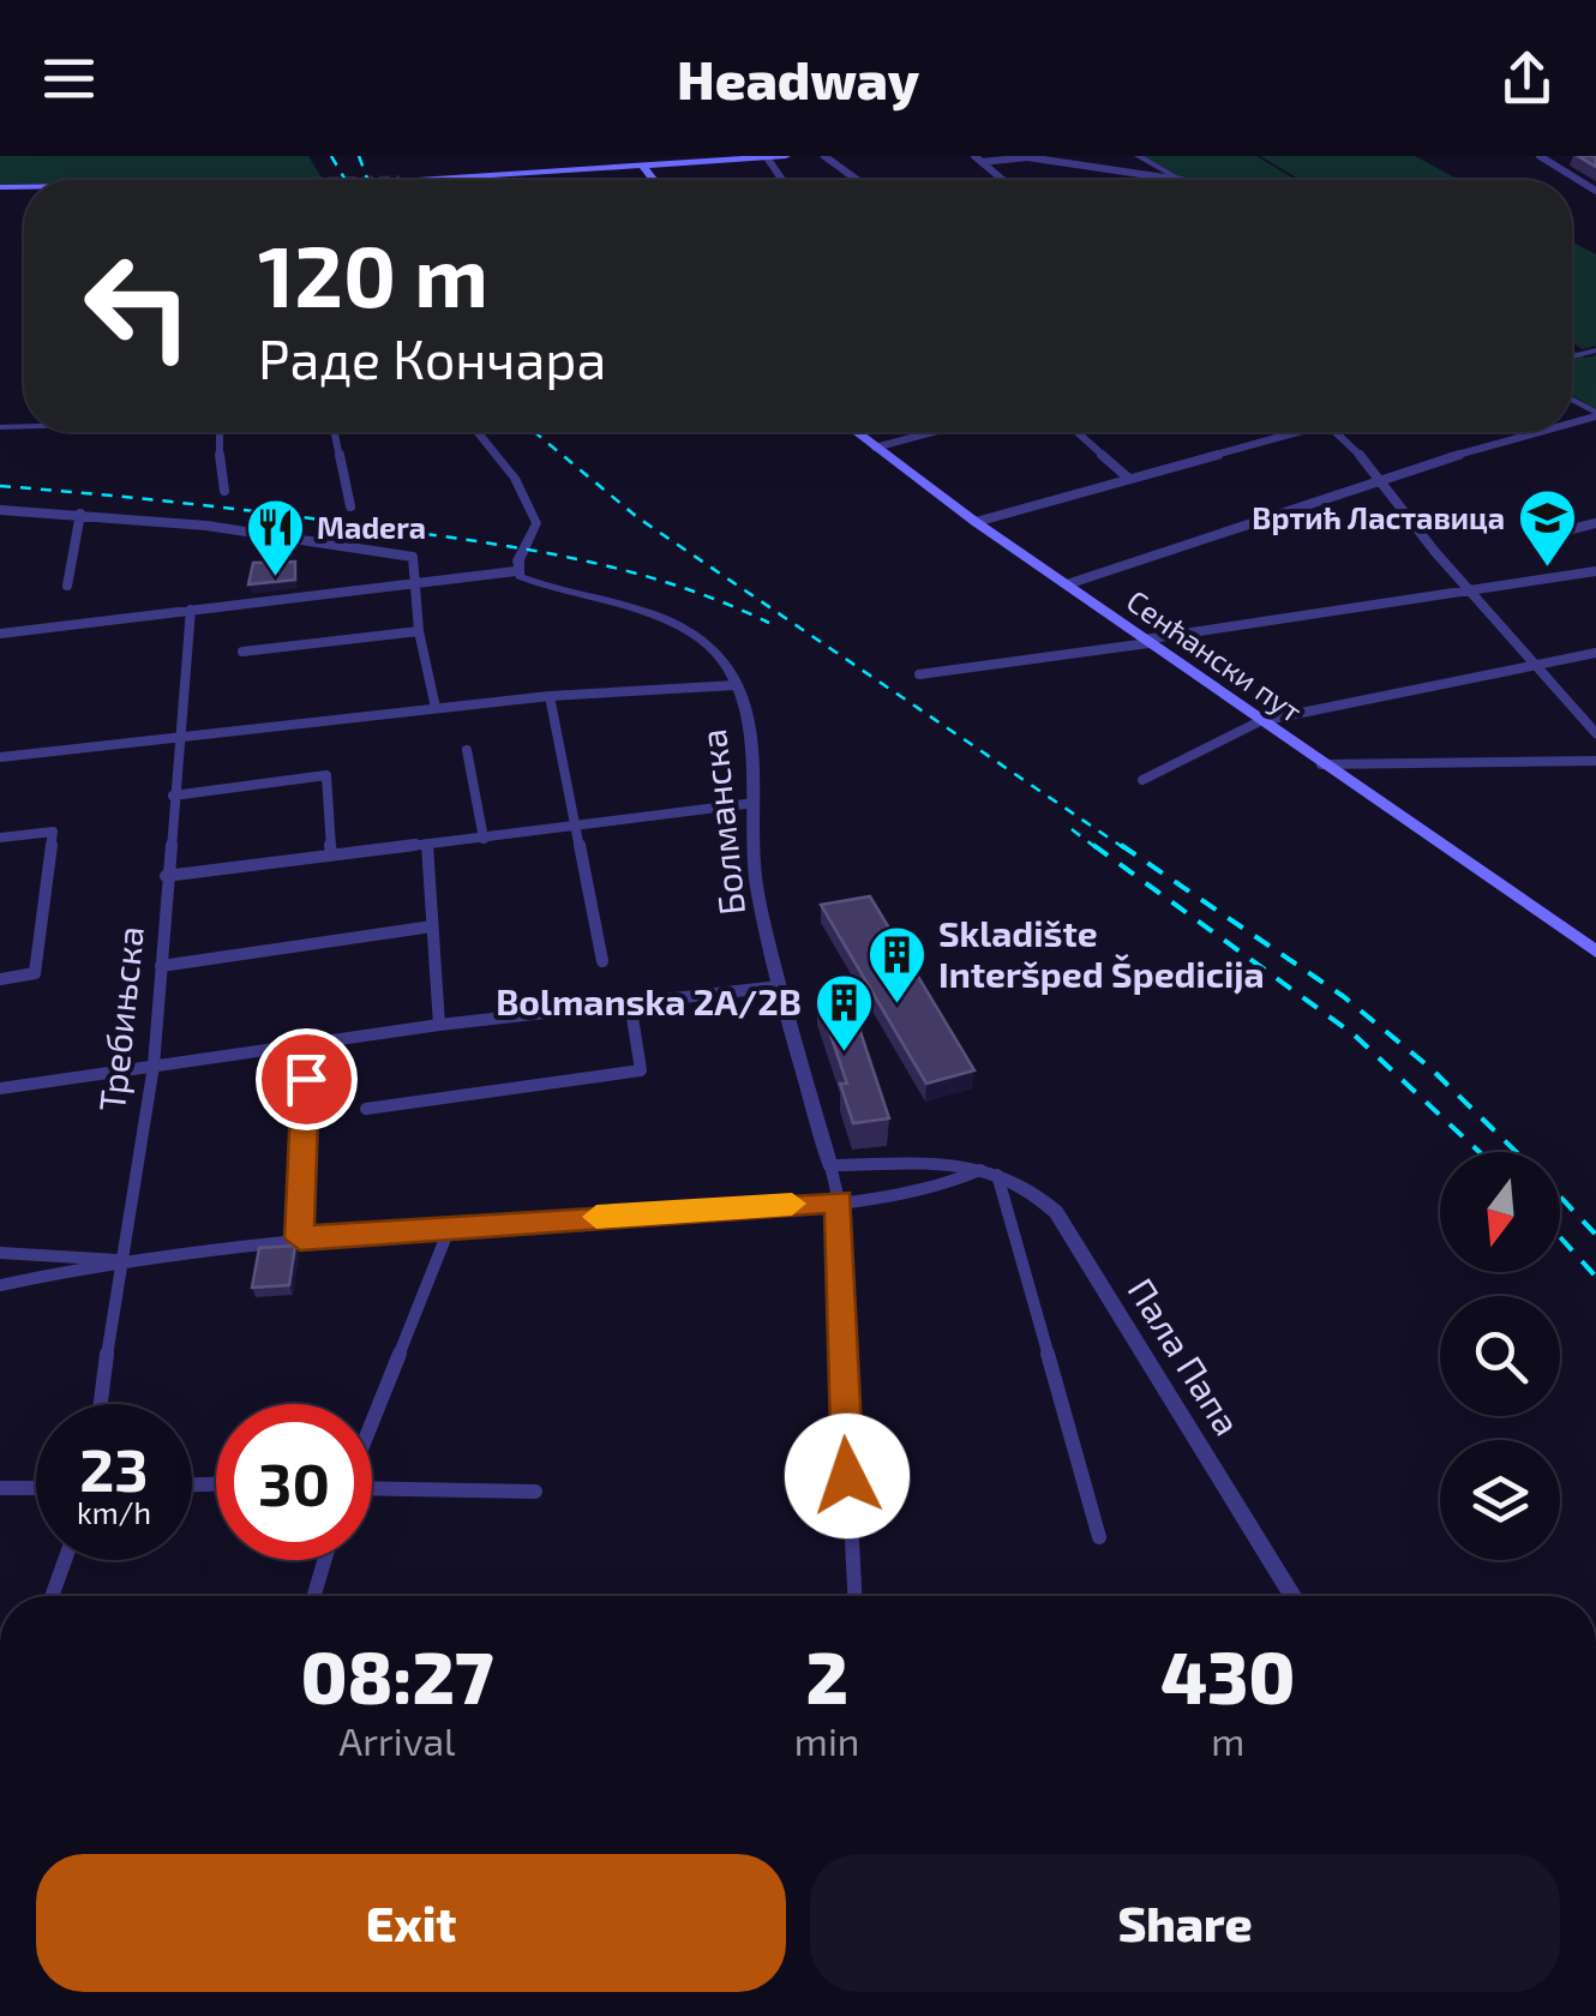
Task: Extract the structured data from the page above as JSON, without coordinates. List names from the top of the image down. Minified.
{"streets":{"main road":["Сенћански пут"],"street":["Болманска","Требињска","Пала Папа"]},"places":{"school or university":["Вртић Ластавица"],"restaurant":["Madera"],"building":["Skladište Interšped Špedicija","Bolmanska 2A/2B"]},"north":"bottom","page":{"header":"Headway","turn":["120 m","Раде Кончара"],"speed":"23 km/h","limit":"30","eta":["08:27","Arrival","2","min","430","m"],"buttons":["Exit","Share"]}}
